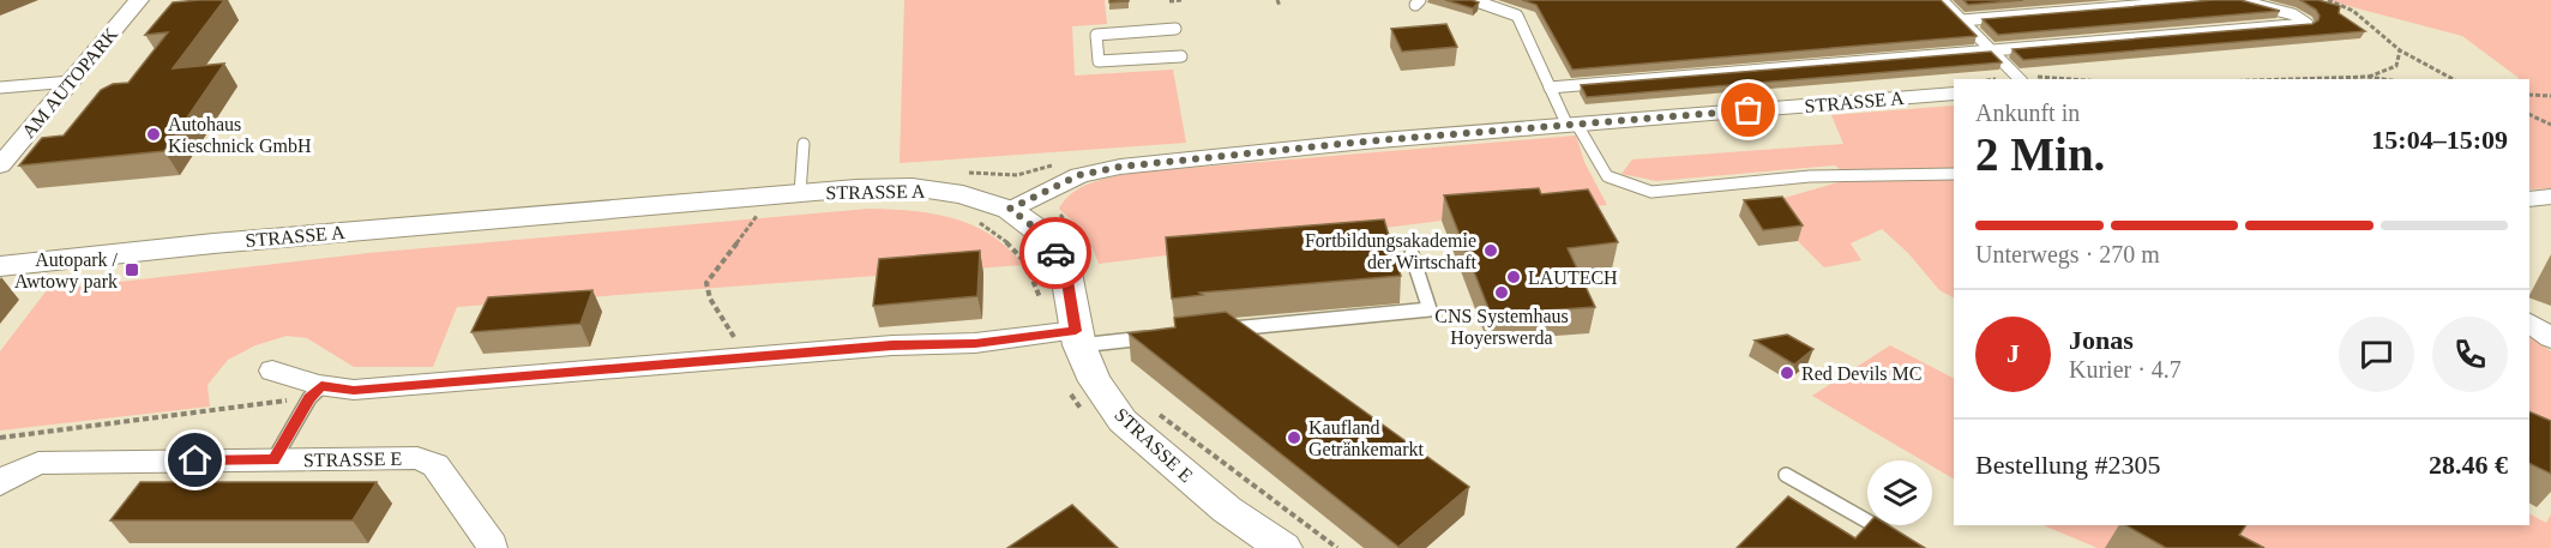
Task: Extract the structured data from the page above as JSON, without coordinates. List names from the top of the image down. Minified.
{"streets":{"street":["AM AUTOPARK","STRASSE A","STRASSE E"]},"crossings":[["STRASSE A","STRASSE E"]],"places":{"other":["Autohaus Kieschnick GmbH","Fortbildungsakademie der Wirtschaft","LAUTECH","CNS Systemhaus Hoyerswerda","Red Devils MC","Kaufland Getränkemarkt"],"transit":["Autopark / Awtowy park"]},"page":{"heading":["2 Min.","Ankunft in","15:04–15:09"],"panel":["Jonas","Kurier · 4.7","Bestellung #2305","28.46 €"],"bar":"Unterwegs · 270 m","round":"J"}}
